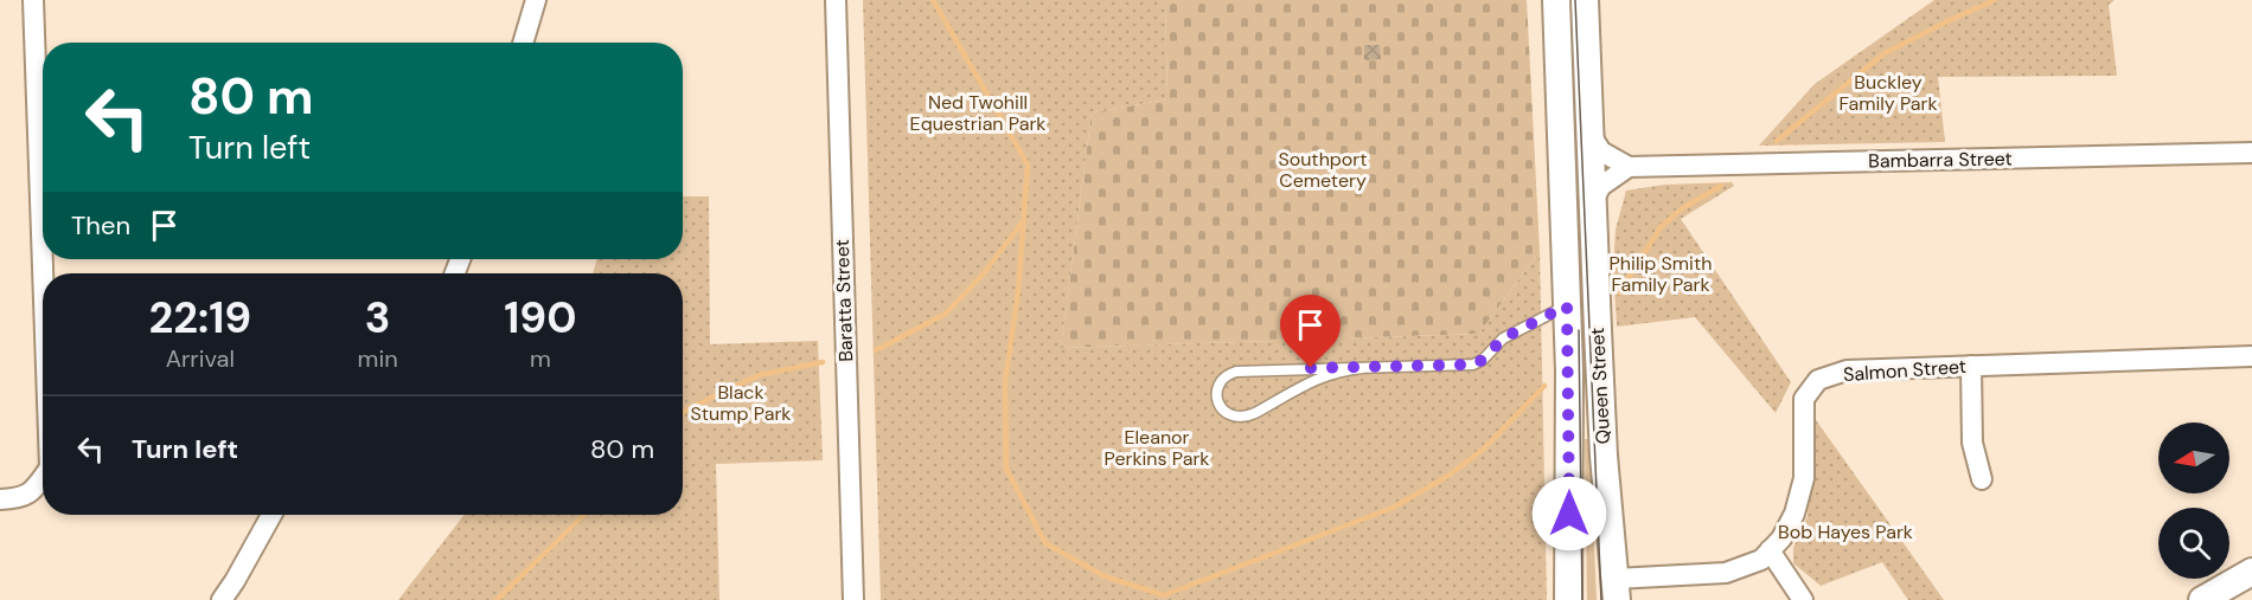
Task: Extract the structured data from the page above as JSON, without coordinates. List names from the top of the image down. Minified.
{"streets":{"street":["Bambarra Street","Baratta Street","Salmon Street","Queen Street"]},"crossings":[["Salmon Street","Queen Street"]],"parks":["Buckley Family Park","Ned Twohill Equestrian Park","Southport Cemetery","Philip Smith Family Park","Black Stump Park","Eleanor Perkins Park","Bob Hayes Park"],"north":"left","page":{"turn":["80 m","Turn left"],"then":"Then","eta":["22:19","Arrival","3","min","190","m"],"list":[{"name":"Turn left","value":"80 m"}]}}
